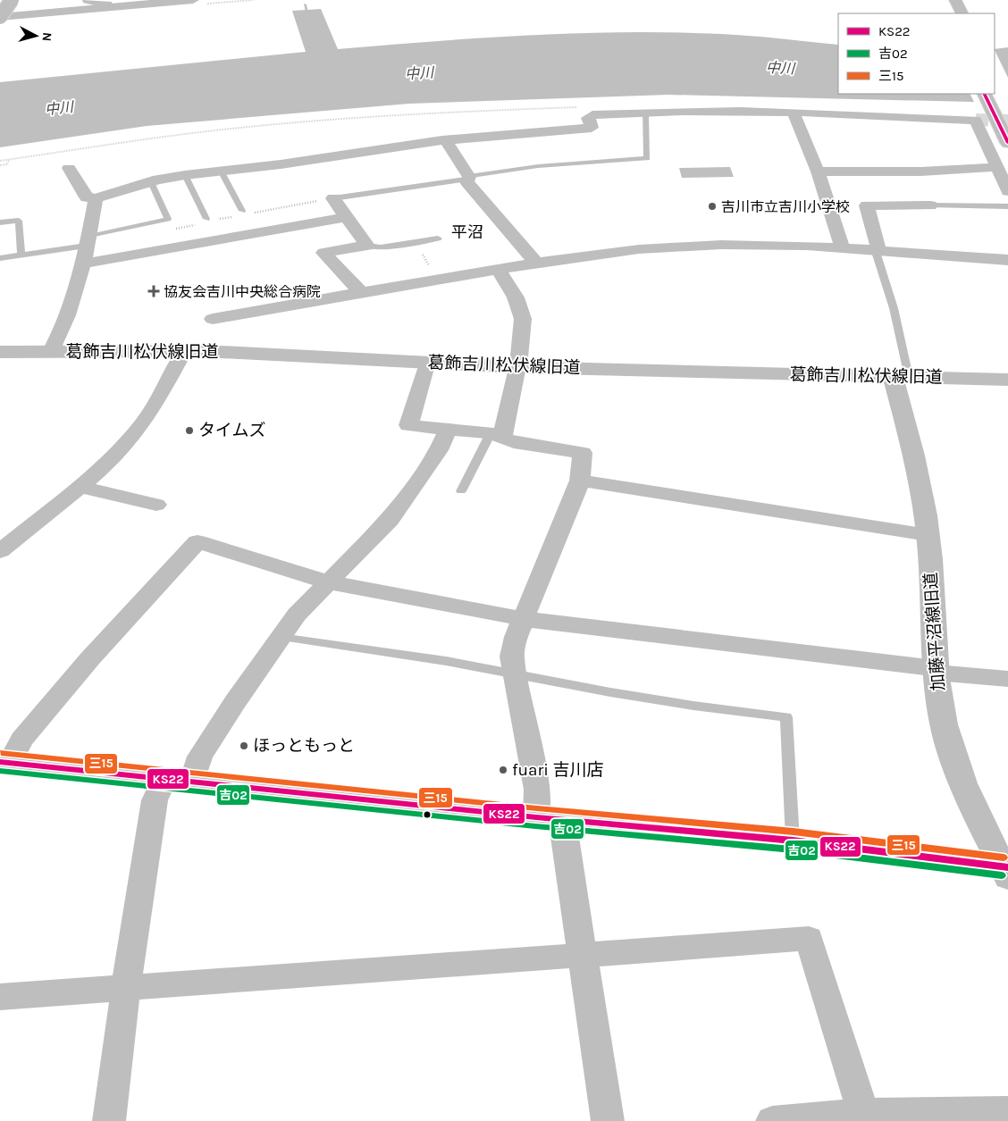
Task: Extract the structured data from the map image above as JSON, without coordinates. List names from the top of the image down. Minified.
{"streets":{"street":["葛飾吉川松伏線旧道","加藤平沼線旧道"]},"crossings":[["葛飾吉川松伏線旧道","加藤平沼線旧道"]],"districts":["平沼"],"water":["中川"],"places":{"other":["吉川市立吉川小学校","タイムズ","ほっともっと","fuari 吉川店"],"health":["協友会吉川中央総合病院"]},"lines":["transit line KS22","transit line 三15","transit line 吉02"],"legend":["KS22","吉02","三15"],"north":"right"}
